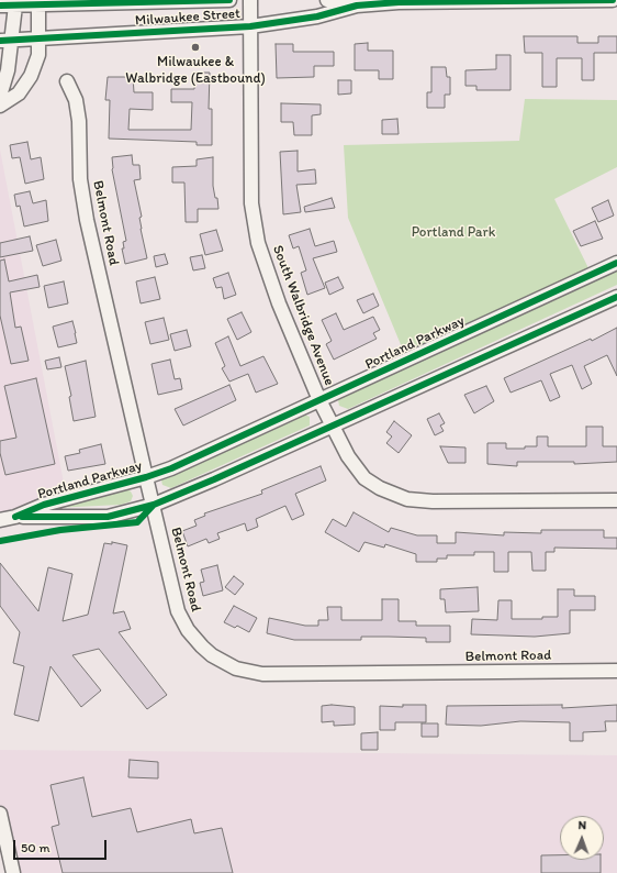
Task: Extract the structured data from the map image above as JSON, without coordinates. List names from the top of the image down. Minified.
{"streets":{"street":["Milwaukee Street","Belmont Road","South Walbridge Avenue","Portland Parkway"]},"crossings":[["Milwaukee Street","South Walbridge Avenue"],["Belmont Road","Portland Parkway"],["South Walbridge Avenue","Portland Parkway"]],"parks":["Portland Park"],"places":["Milwaukee & Walbridge (Eastbound)"],"scale_bar":"50 m","north":"top"}
